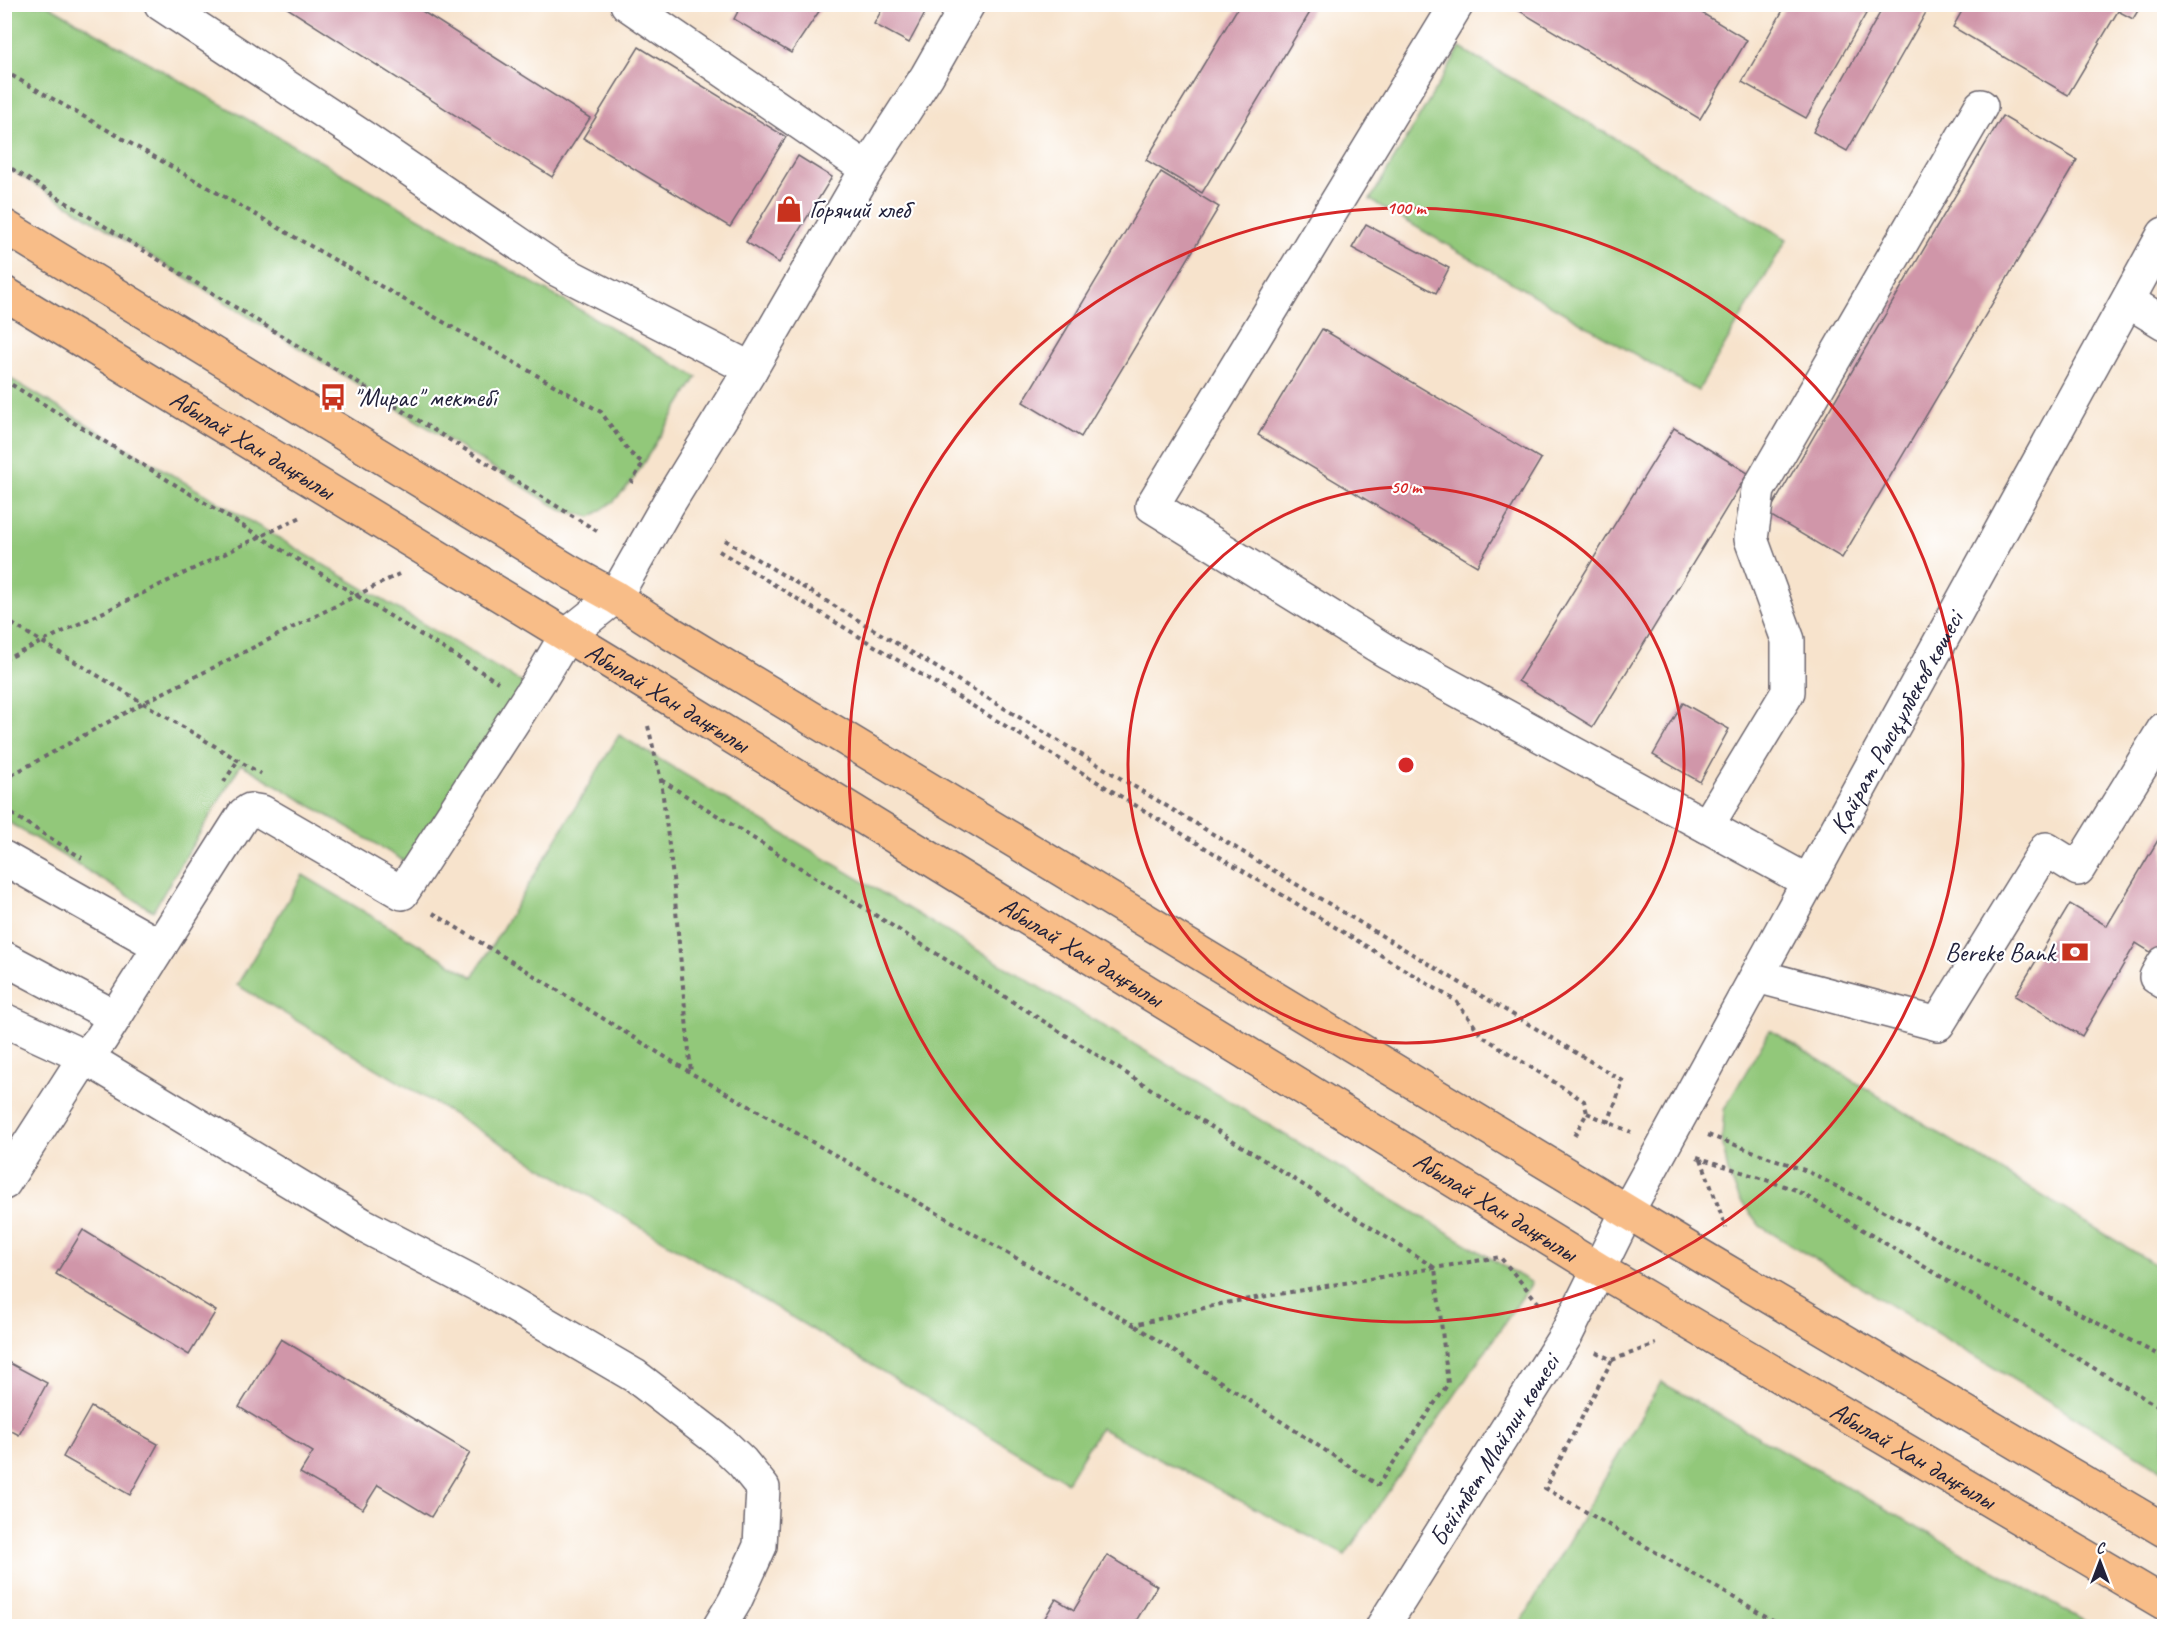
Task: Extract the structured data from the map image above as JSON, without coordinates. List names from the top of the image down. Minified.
{"streets":{"main road":["Абылай Хан даңғылы"],"street":["Қайрат Рысқұлбеков көшесі","Бейімбет Майлин көшесі"]},"crossings":[["Абылай Хан даңғылы","Бейімбет Майлин көшесі"],["Қайрат Рысқұлбеков көшесі","Бейімбет Майлин көшесі"]],"places":{"shop":["Горячий хлеб"],"bus stop":["\"Мирас\" мектебі"],"bank":["Bereke Bank"]},"north":"top","rings":["100 m","50 m"]}
